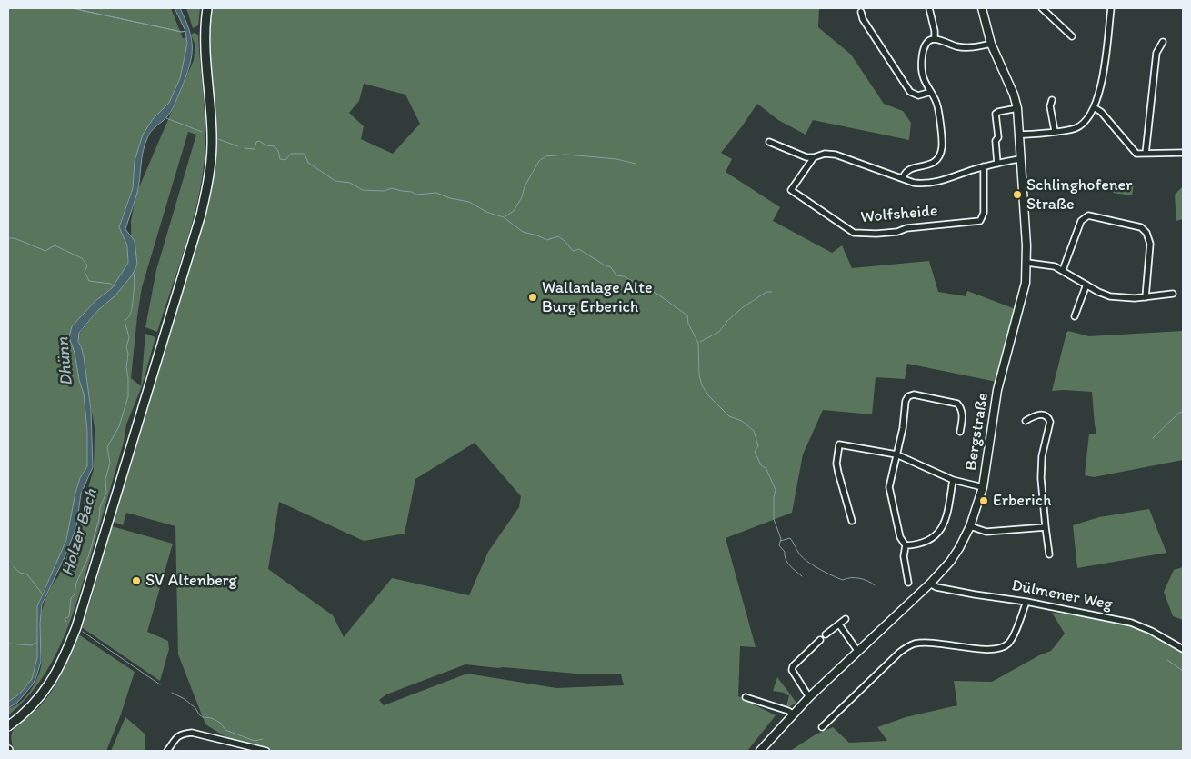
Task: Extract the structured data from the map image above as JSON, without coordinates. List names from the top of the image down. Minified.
{"streets":{"street":["Wolfsheide","Bergstraße","Dülmener Weg"]},"crossings":[["Bergstraße","Dülmener Weg"]],"water":["Dhünn","Holzer Bach"],"places":["Schlinghofener Straße","Wallanlage Alte Burg Erberich","Erberich","SV Altenberg"]}
